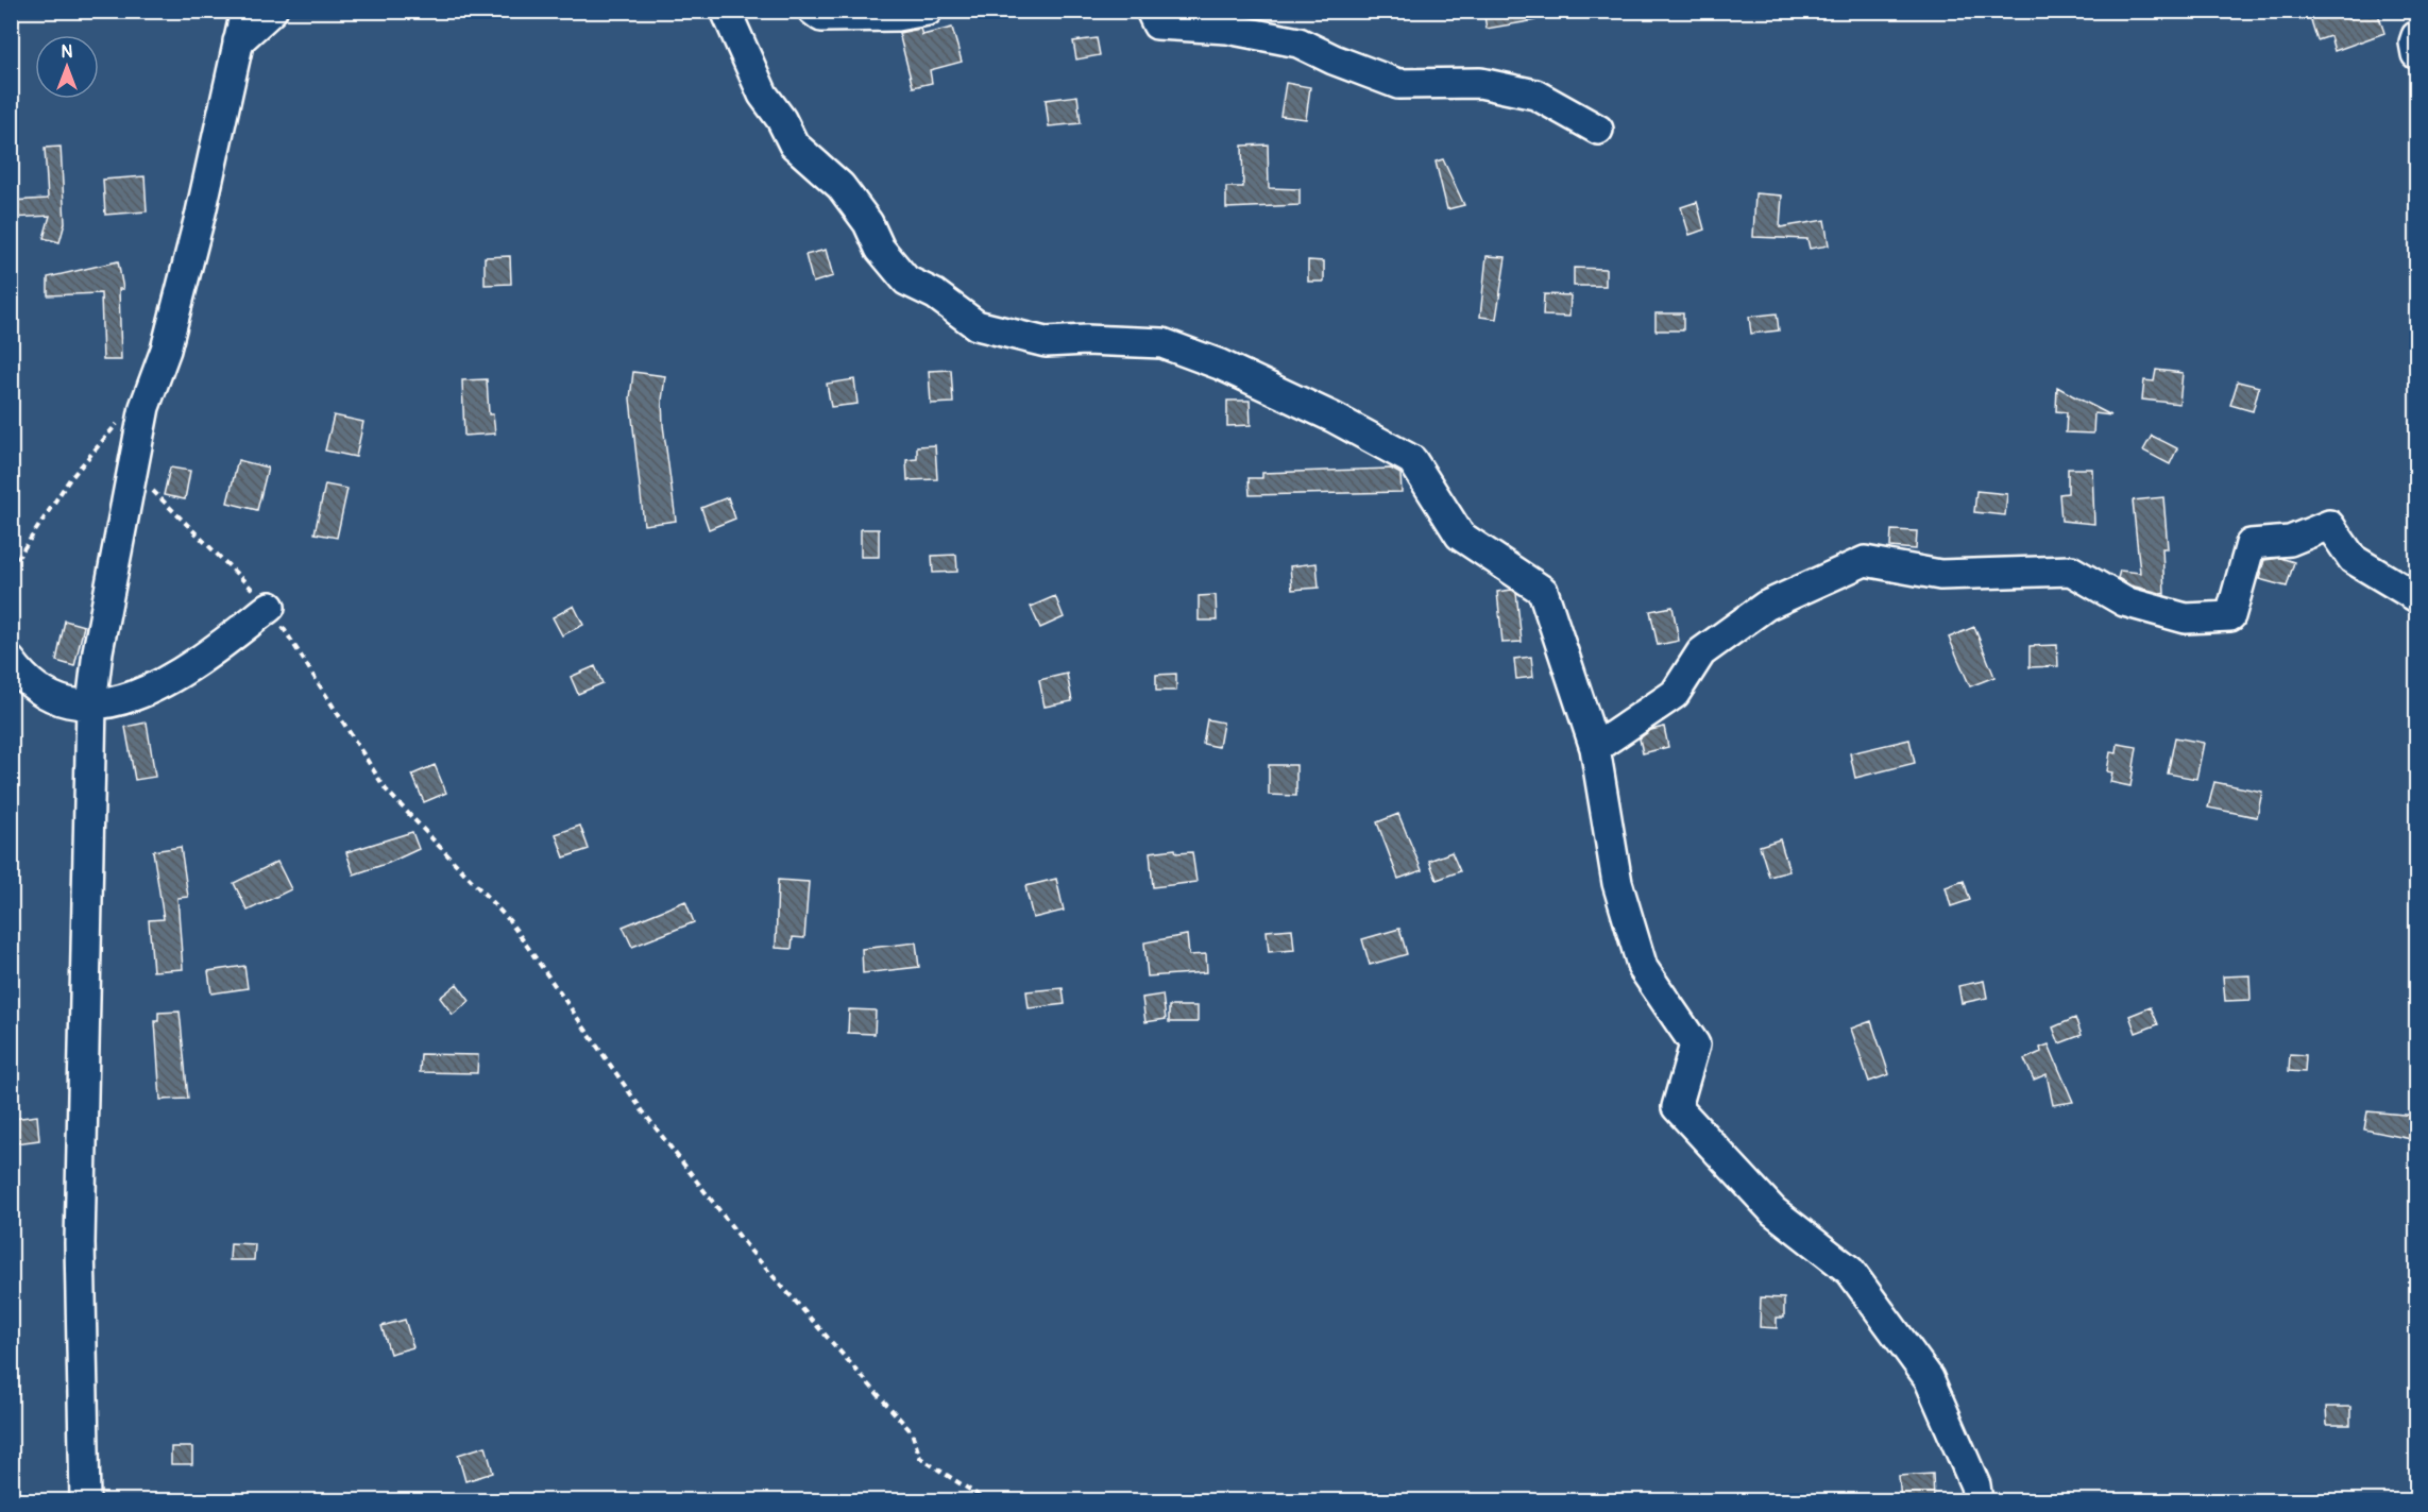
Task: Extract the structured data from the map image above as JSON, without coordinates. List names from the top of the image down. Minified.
{"north":"top"}
